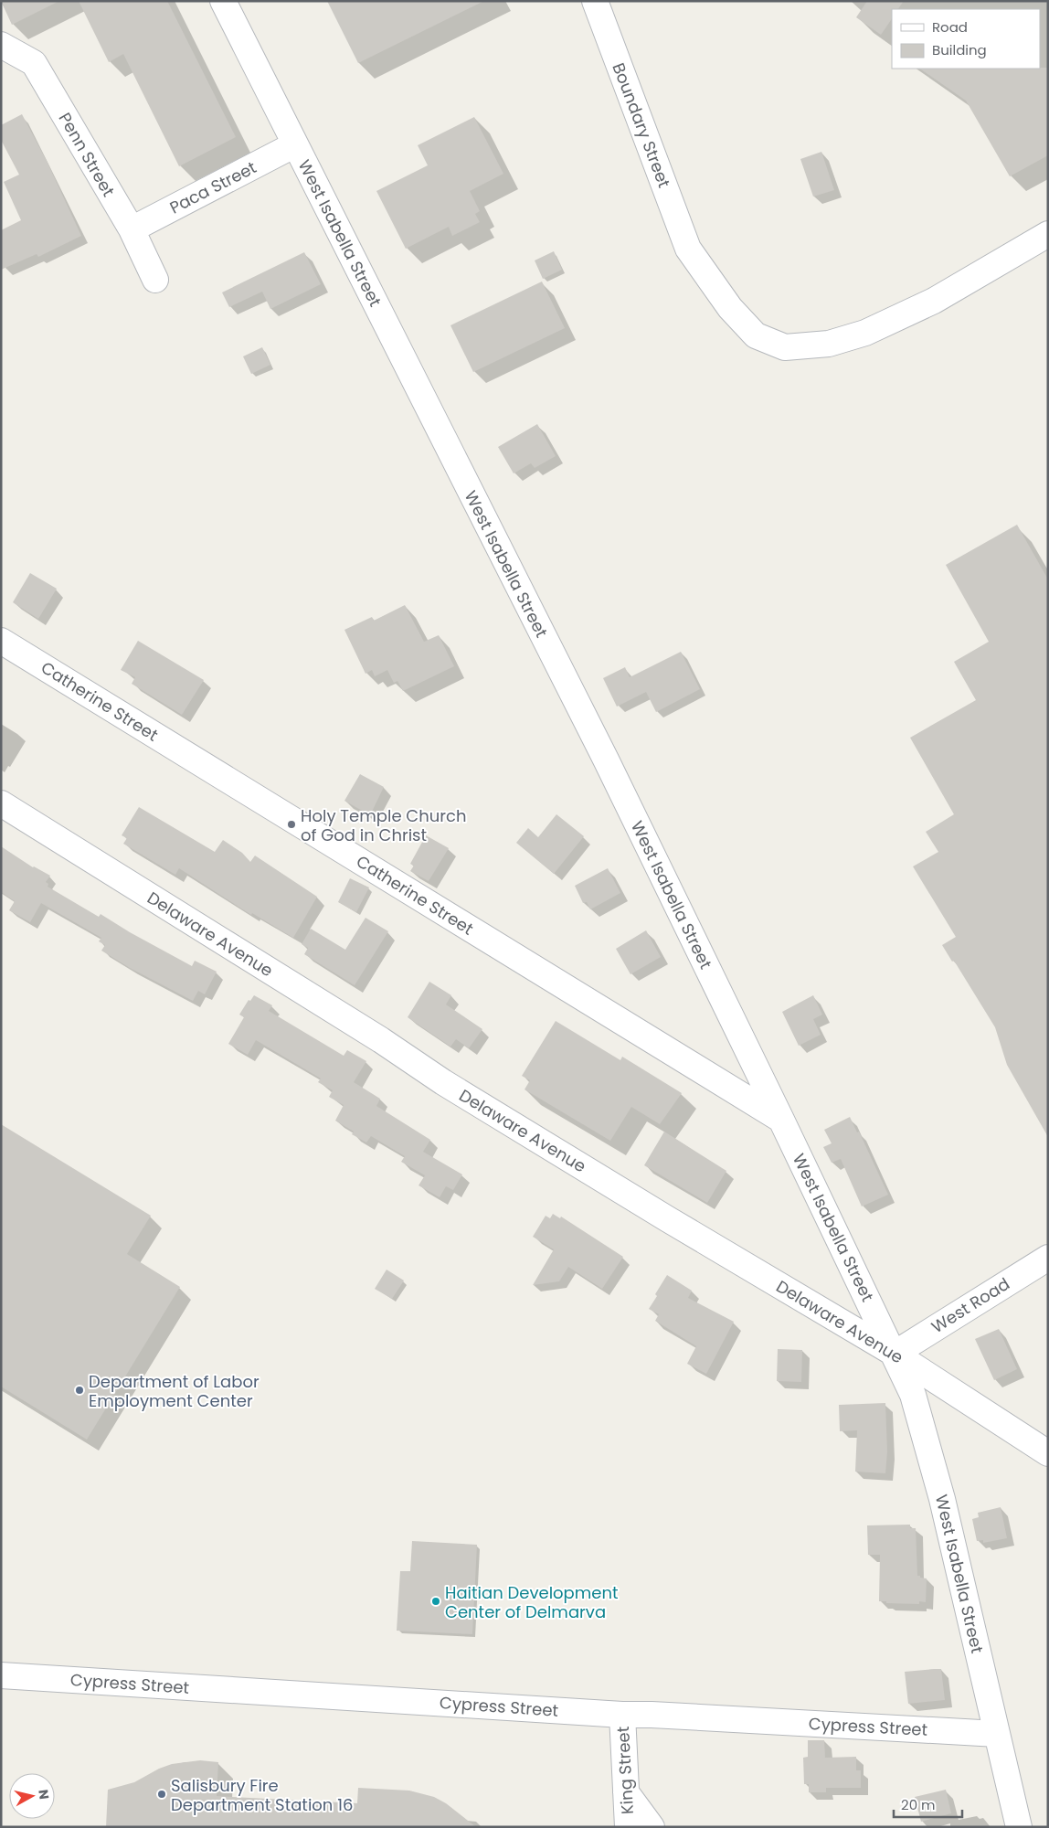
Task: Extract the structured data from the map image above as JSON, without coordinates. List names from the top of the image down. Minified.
{"streets":{"street":["Boundary Street","Penn Street","Paca Street","West Isabella Street","Catherine Street","Delaware Avenue","West Road","Cypress Street","King Street"]},"crossings":[["Penn Street","Paca Street"],["Paca Street","West Isabella Street"],["West Isabella Street","Catherine Street"],["West Isabella Street","Delaware Avenue"],["West Isabella Street","West Road"],["West Isabella Street","Cypress Street"],["Delaware Avenue","West Road"],["Cypress Street","King Street"]],"places":["Holy Temple Church of God in Christ","Department of Labor Employment Center","Haitian Development Center of Delmarva","Salisbury Fire Department Station 16"],"legend":["Road","Building"],"scale_bar":"20 m","north":"right"}
